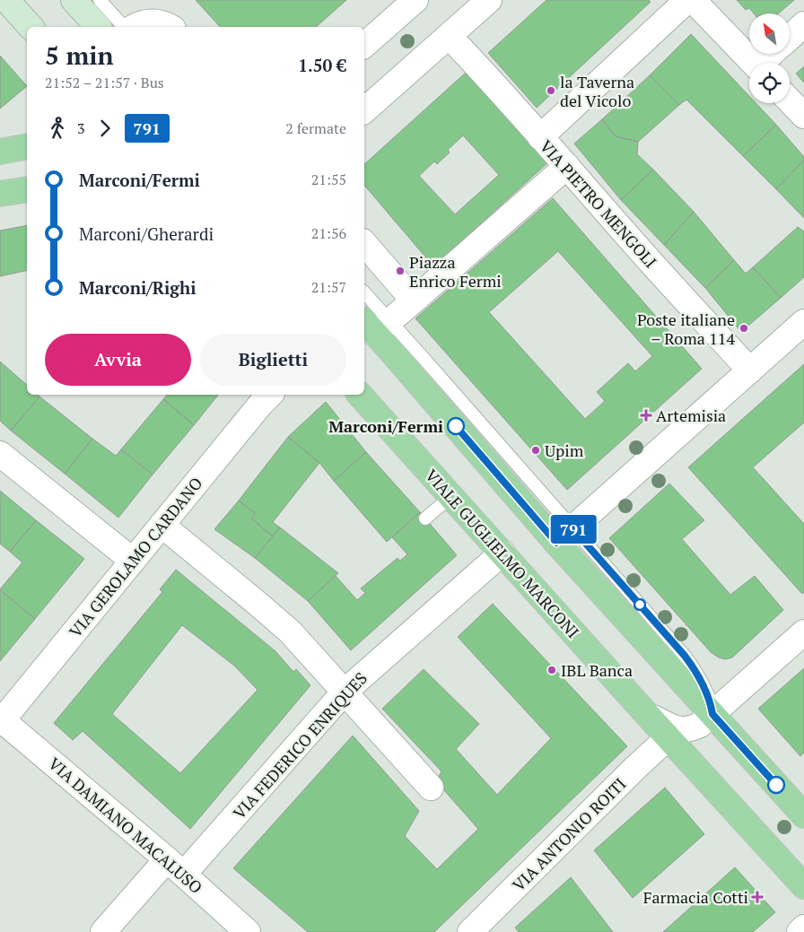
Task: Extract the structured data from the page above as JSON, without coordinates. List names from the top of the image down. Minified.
{"streets":{"main road":["VIALE GUGLIELMO MARCONI"],"street":["VIA PIETRO MENGOLI","VIA GEROLAMO CARDANO","VIA FEDERICO ENRIQUES","VIA DAMIANO MACALUSO","VIA ANTONIO ROITI"]},"crossings":[["VIALE GUGLIELMO MARCONI","VIA FEDERICO ENRIQUES"],["VIALE GUGLIELMO MARCONI","VIA ANTONIO ROITI"],["VIA GEROLAMO CARDANO","VIA DAMIANO MACALUSO"],["VIA FEDERICO ENRIQUES","VIA DAMIANO MACALUSO"]],"places":{"other":["la Taverna del Vicolo","Piazza Enrico Fermi","Poste italiane – Roma 114","Marconi/Fermi","Upim","IBL Banca"],"health":["Artemisia","Farmacia Cotti"]},"lines":["bus line 791"],"north":"top left","page":{"on_map":"791","heading":["5 min","21:52 – 21:57 · Bus","1.50 €"],"legs":["3","791","2 fermate"],"list":[{"name":"Marconi/Fermi","value":"21:55"},{"name":"Marconi/Gherardi","value":"21:56"},{"name":"Marconi/Righi","value":"21:57"}],"buttons":["Avvia","Biglietti"]}}
